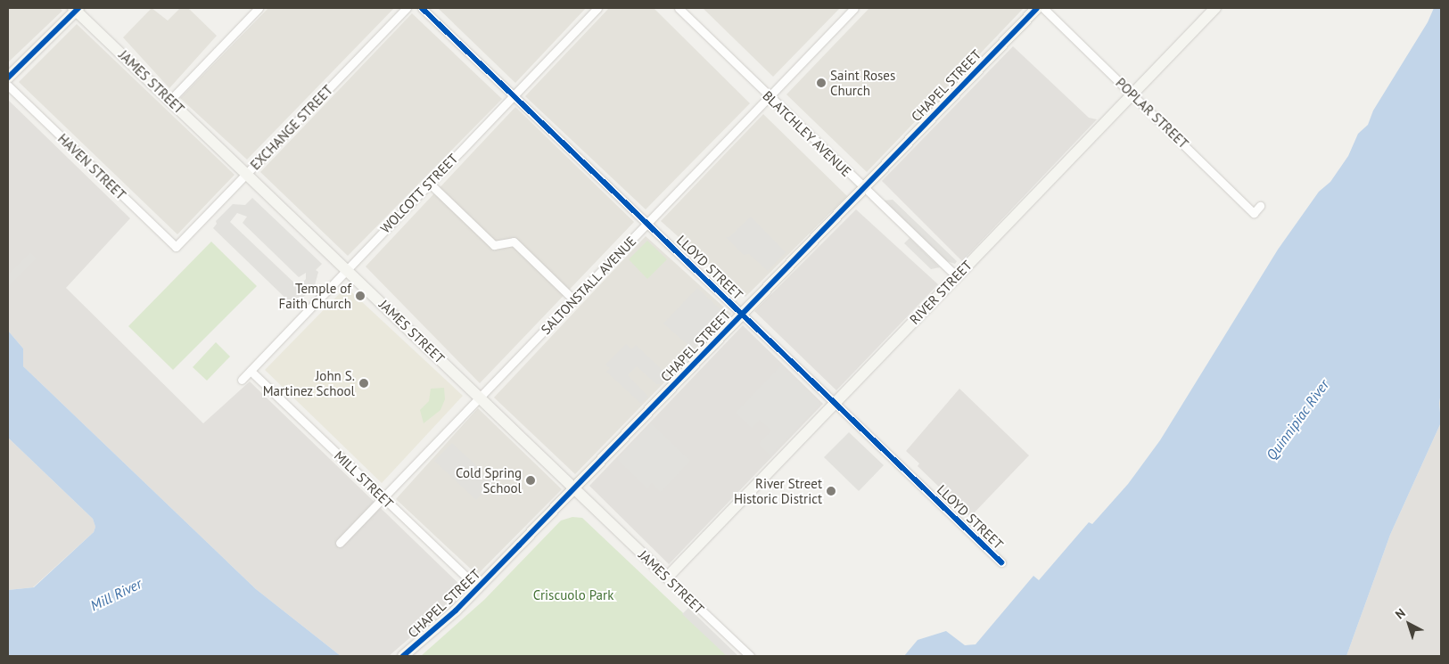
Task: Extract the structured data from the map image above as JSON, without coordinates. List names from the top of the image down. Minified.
{"streets":{"main road":["JAMES STREET","CHAPEL STREET","RIVER STREET"],"street":["POPLAR STREET","EXCHANGE STREET","BLATCHLEY AVENUE","HAVEN STREET","WOLCOTT STREET","LLOYD STREET","SALTONSTALL AVENUE","MILL STREET"]},"crossings":[["JAMES STREET","CHAPEL STREET"],["JAMES STREET","EXCHANGE STREET"],["JAMES STREET","WOLCOTT STREET"],["JAMES STREET","SALTONSTALL AVENUE"],["JAMES STREET","RIVER STREET"],["CHAPEL STREET","BLATCHLEY AVENUE"],["CHAPEL STREET","LLOYD STREET"],["CHAPEL STREET","MILL STREET"],["POPLAR STREET","RIVER STREET"],["EXCHANGE STREET","HAVEN STREET"],["BLATCHLEY AVENUE","SALTONSTALL AVENUE"],["BLATCHLEY AVENUE","RIVER STREET"],["WOLCOTT STREET","LLOYD STREET"],["WOLCOTT STREET","MILL STREET"],["LLOYD STREET","SALTONSTALL AVENUE"],["LLOYD STREET","RIVER STREET"],["SALTONSTALL AVENUE","MILL STREET"]],"water":["Quinnipiac River","Mill River"],"parks":["Criscuolo Park"],"places":["Saint Roses Church","Temple of Faith Church","John S. Martinez School","Cold Spring School","River Street Historic District"],"north":"top left"}
